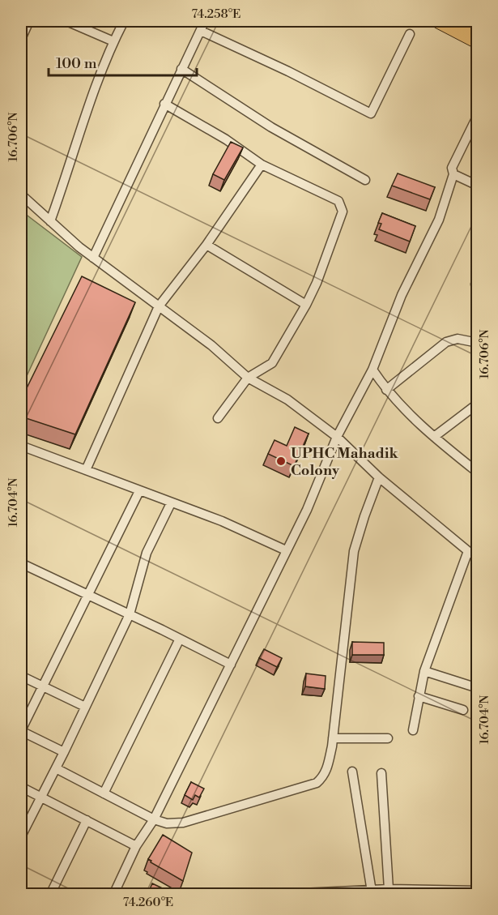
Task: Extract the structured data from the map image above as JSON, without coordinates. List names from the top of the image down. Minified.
{"places":["UPHC Mahadik Colony"],"scale_bar":"100 m","coordinates":["74.258°E","16.706°N","16.704°N","74.260°E"]}
